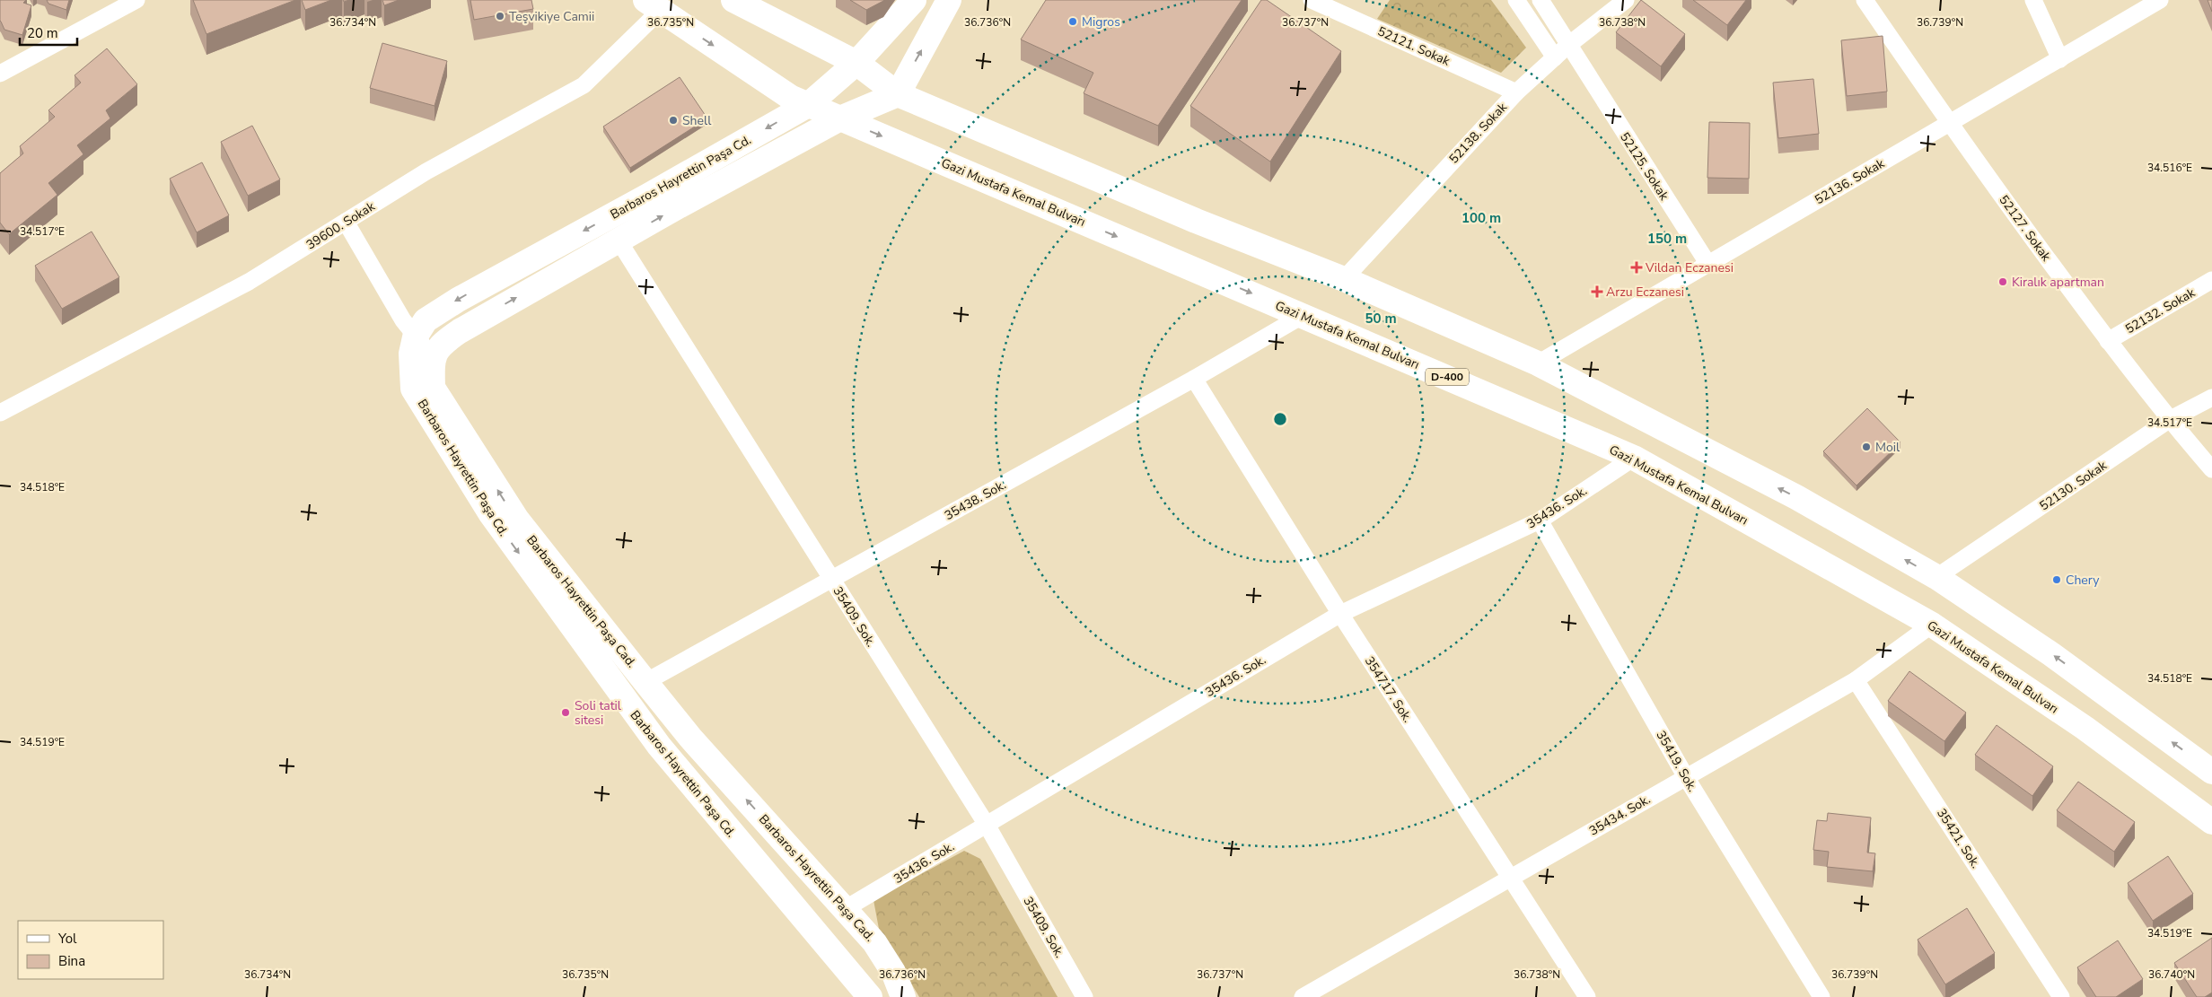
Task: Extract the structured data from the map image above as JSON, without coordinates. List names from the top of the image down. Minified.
{"streets":{"main road":["Barbaros Hayrettin Paşa Cd.","Gazi Mustafa Kemal Bulvarı","D-400","Barbaros Hayrettin Paşa Cad."],"street":["52121. Sokak","52138. Sokak","52125. Sokak","52136. Sokak","39600. Sokak","52127. Sokak","52132. Sokak","52130. Sokak","35438. Sok.","35436. Sok.","35409. Sok.","354717. Sok.","35419. Sok.","35434. Sok.","35421. Sok."]},"crossings":[["52121. Sokak","52138. Sokak"],["52138. Sokak","52125. Sokak"],["52125. Sokak","52136. Sokak"],["Barbaros Hayrettin Paşa Cd.","Gazi Mustafa Kemal Bulvarı"],["52136. Sokak","52127. Sokak"],["Gazi Mustafa Kemal Bulvarı","39600. Sokak"],["Gazi Mustafa Kemal Bulvarı","35438. Sok."],["Gazi Mustafa Kemal Bulvarı","35436. Sok."],["Gazi Mustafa Kemal Bulvarı","35434. Sok."],["52127. Sokak","52132. Sokak"],["52127. Sokak","52130. Sokak"],["35438. Sok.","Barbaros Hayrettin Paşa Cad."],["35438. Sok.","35409. Sok."],["35438. Sok.","354717. Sok."],["35436. Sok.","Barbaros Hayrettin Paşa Cad."],["35436. Sok.","35409. Sok."],["35436. Sok.","354717. Sok."],["35436. Sok.","35419. Sok."],["354717. Sok.","35434. Sok."],["35419. Sok.","35434. Sok."],["35434. Sok.","35421. Sok."]],"one_way":["Barbaros Hayrettin Paşa Cad."],"places":{"other":["Teşvikiye Camii","Migros","Shell","Kiralık apartman","Moil","Chery","Soli tatil sitesi"],"health":["Vildan Eczanesi","Arzu Eczanesi"]},"legend":["Yol","Bina"],"scale_bar":"20 m","coordinates":["36.734°N","36.735°N","36.736°N","36.737°N","36.738°N","36.739°N","34.516°E","34.517°E","34.518°E","34.519°E","36.740°N"],"rings":["100 m","150 m","50 m"]}
